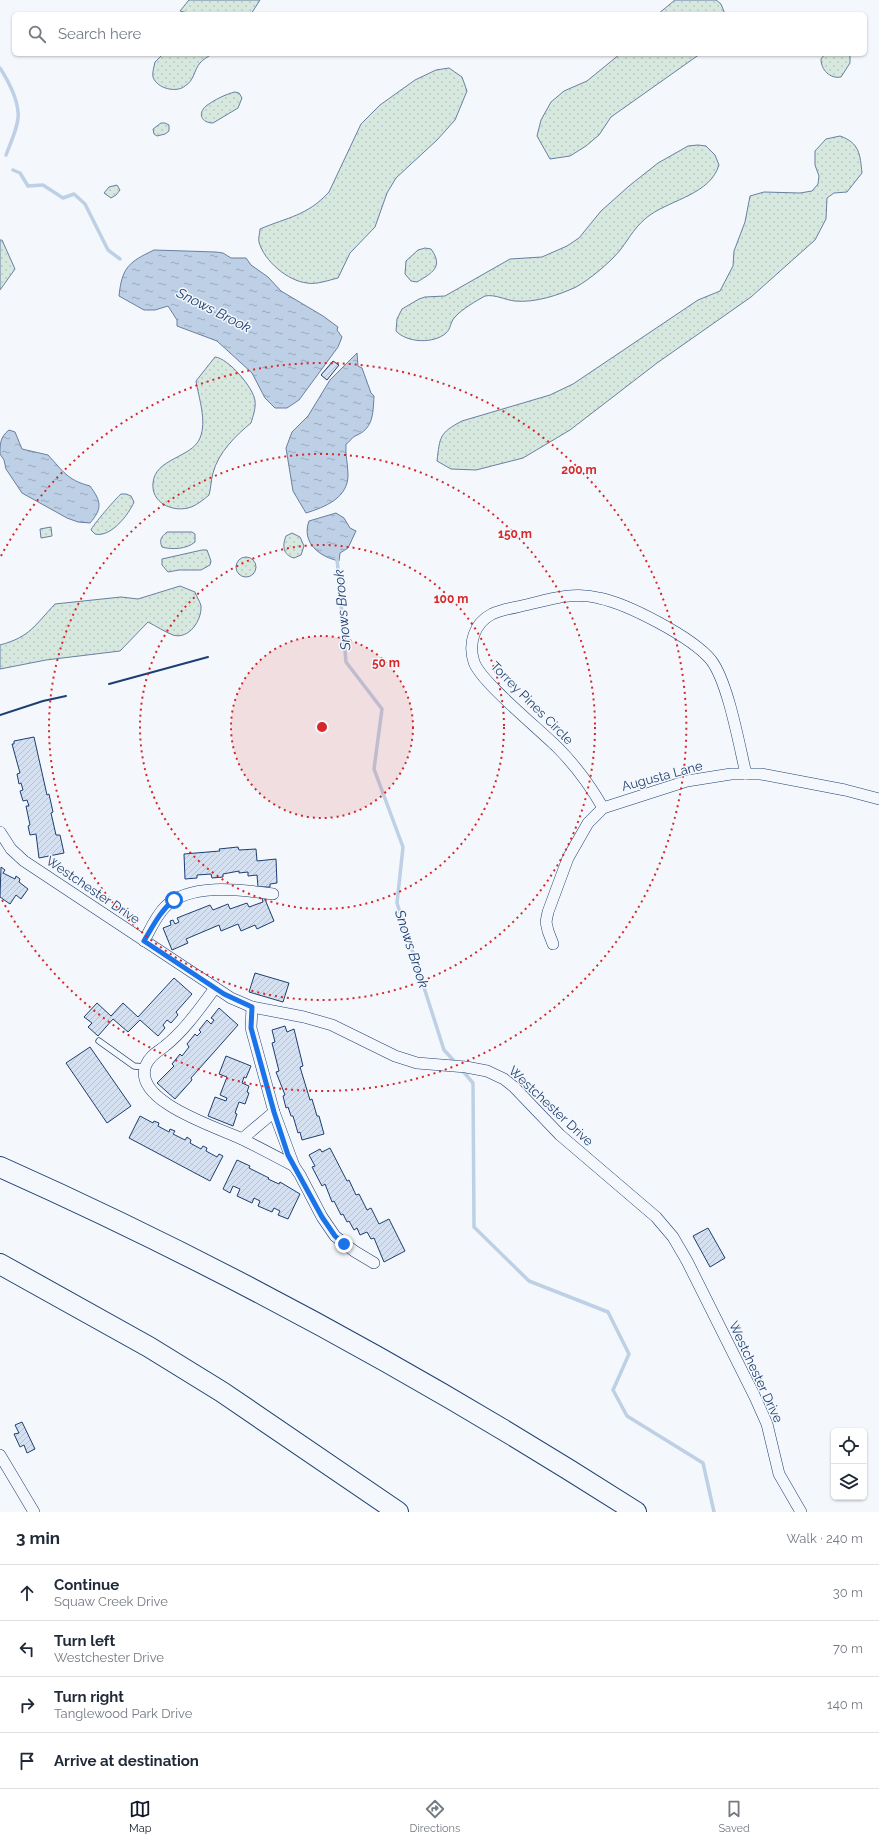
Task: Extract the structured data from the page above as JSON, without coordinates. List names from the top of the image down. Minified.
{"streets":{"street":["Torrey Pines Circle","Augusta Lane","Westchester Drive"]},"crossings":[["Torrey Pines Circle","Augusta Lane"]],"water":["Snows Brook"],"page":{"search":"Search here","heading":["3 min","Walk · 240 m"],"list":[["Continue","Squaw Creek Drive","30 m"],["Turn left","Westchester Drive","70 m"],["Turn right","Tanglewood Park Drive","140 m"],"Arrive at destination"],"nav":["Map","Directions","Saved"]},"rings":["200 m","150 m","100 m","50 m"]}
